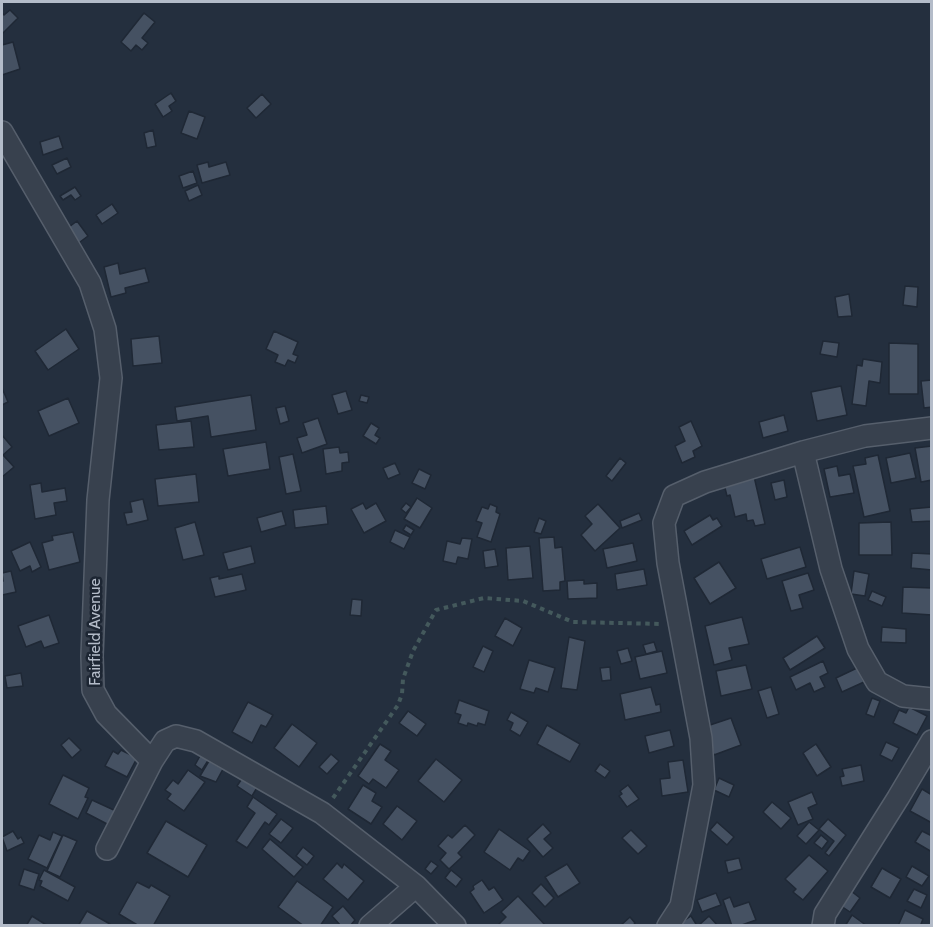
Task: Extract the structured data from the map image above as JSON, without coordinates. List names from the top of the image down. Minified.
{"streets":{"street":["Fairfield Avenue"]}}
